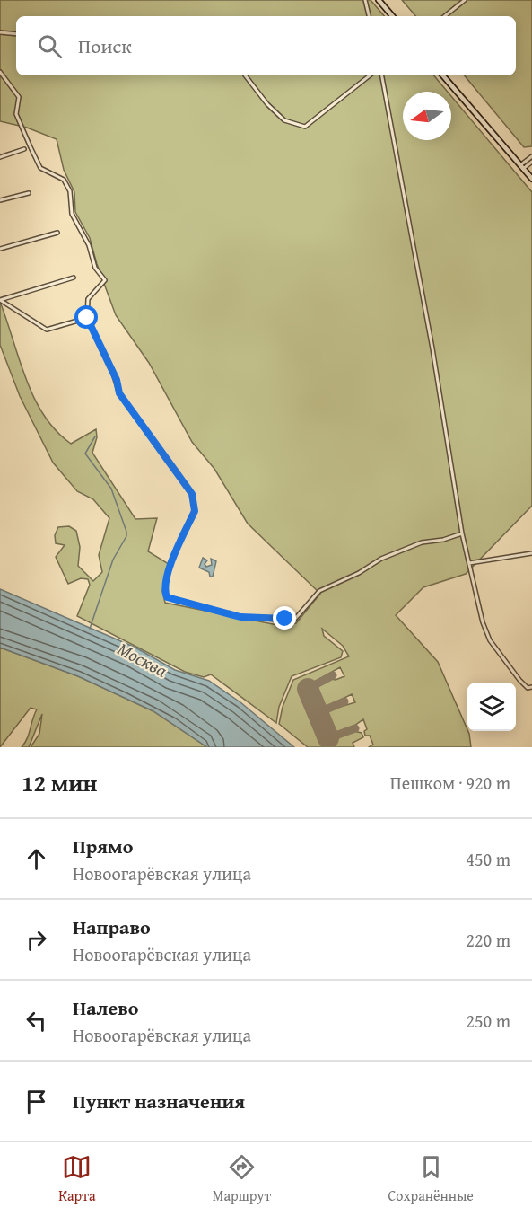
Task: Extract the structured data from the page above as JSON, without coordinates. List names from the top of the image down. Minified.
{"water":["Москва"],"north":"left","page":{"search":"Поиск","heading":["12 мин","Пешком · 920 m"],"list":[["Прямо","Новоогарёвская улица","450 m"],["Направо","Новоогарёвская улица","220 m"],["Налево","Новоогарёвская улица","250 m"],"Пункт назначения"],"nav":["Карта","Маршрут","Сохранённые"]}}
